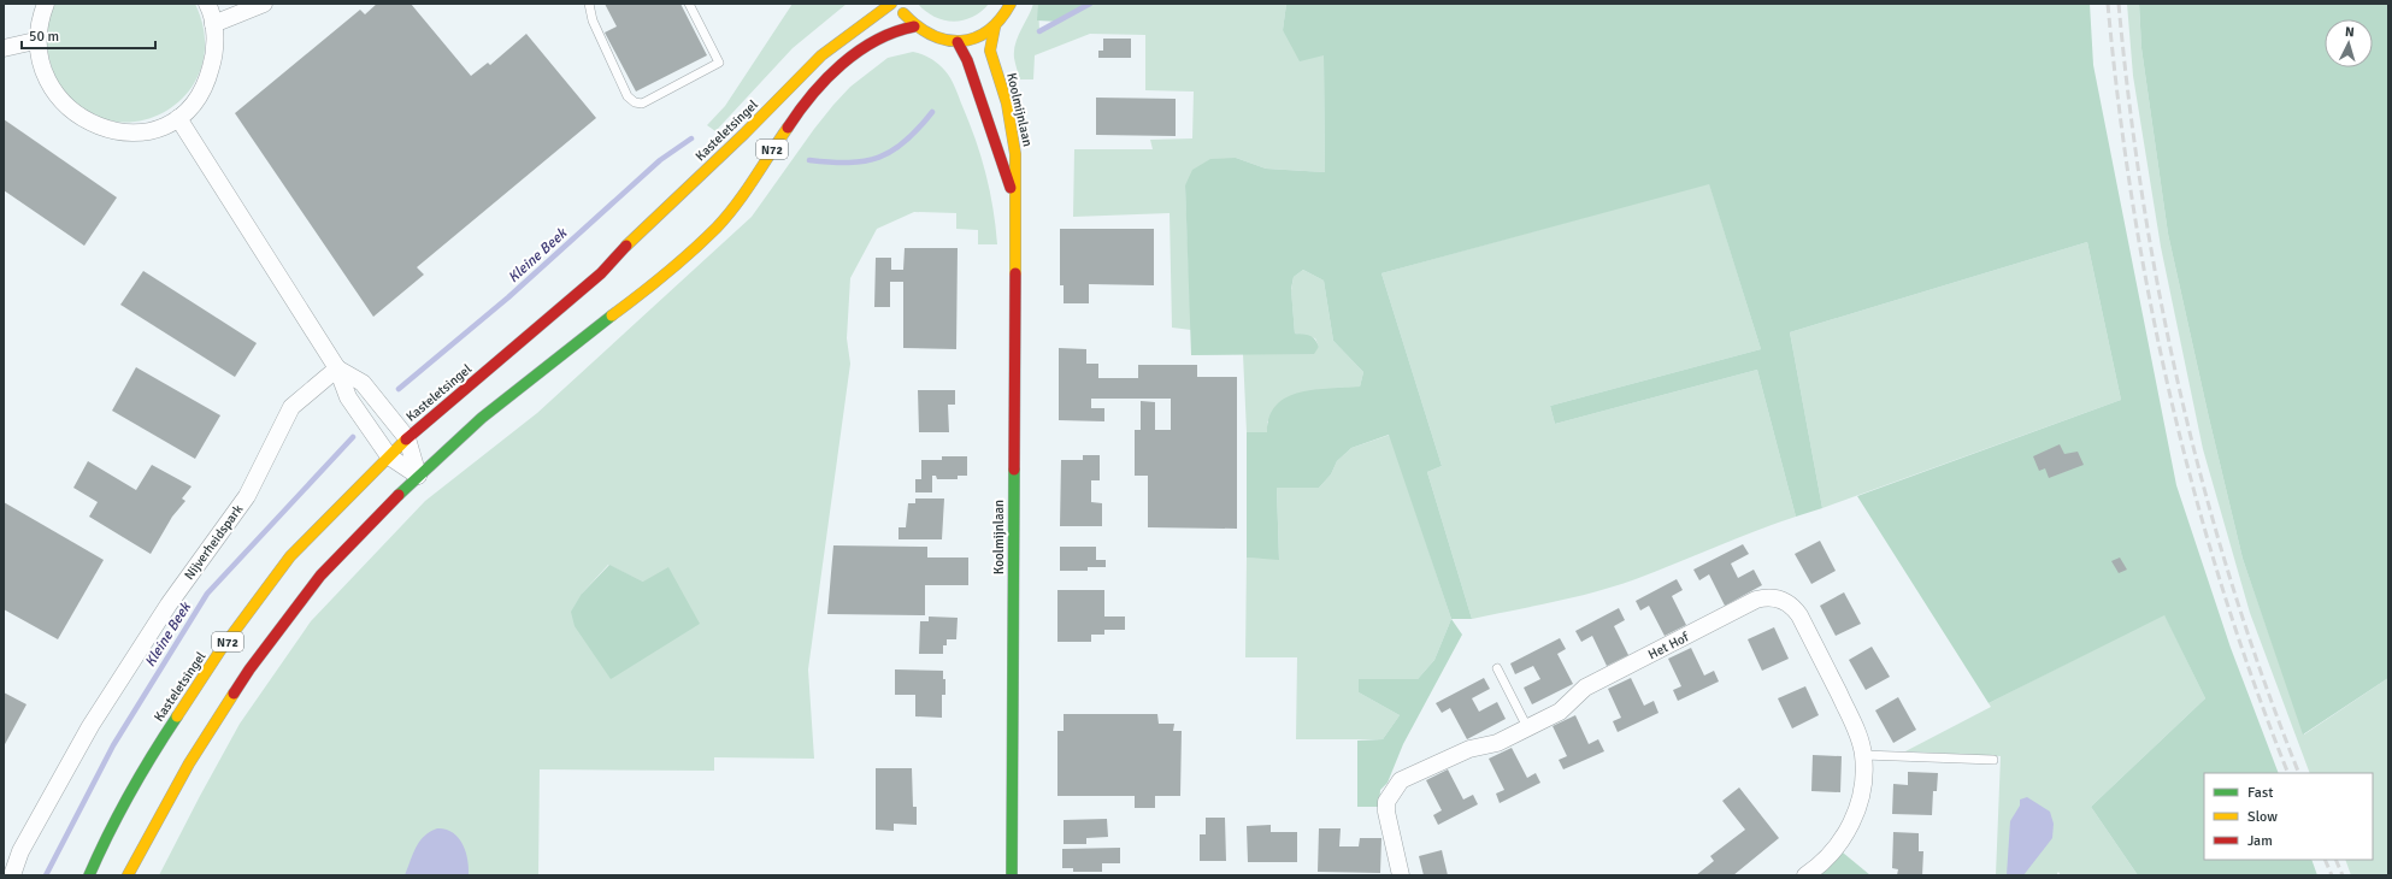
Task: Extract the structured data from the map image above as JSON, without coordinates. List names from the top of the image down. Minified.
{"streets":{"main road":["Koolmijnlaan","Kasteletsingel","N72"],"street":["Nijverheidspark","Het Hof"]},"water":["Kleine Beek"],"legend":["Fast","Slow","Jam"],"scale_bar":"50 m","north":"top"}
